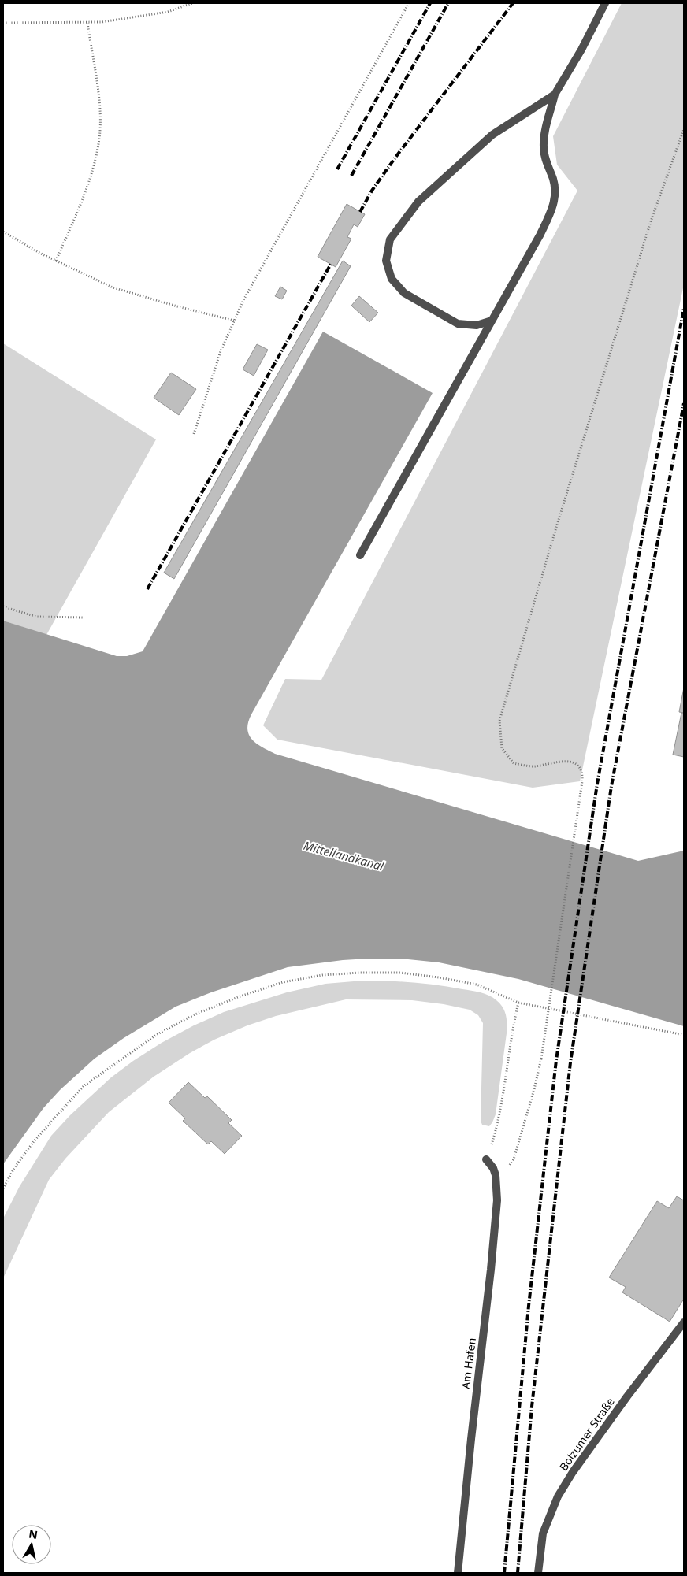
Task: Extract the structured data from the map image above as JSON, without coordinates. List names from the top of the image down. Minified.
{"streets":{"lane":["Am Hafen","Bolzumer Straße"]},"water":["Mittellandkanal"],"north":"top"}
